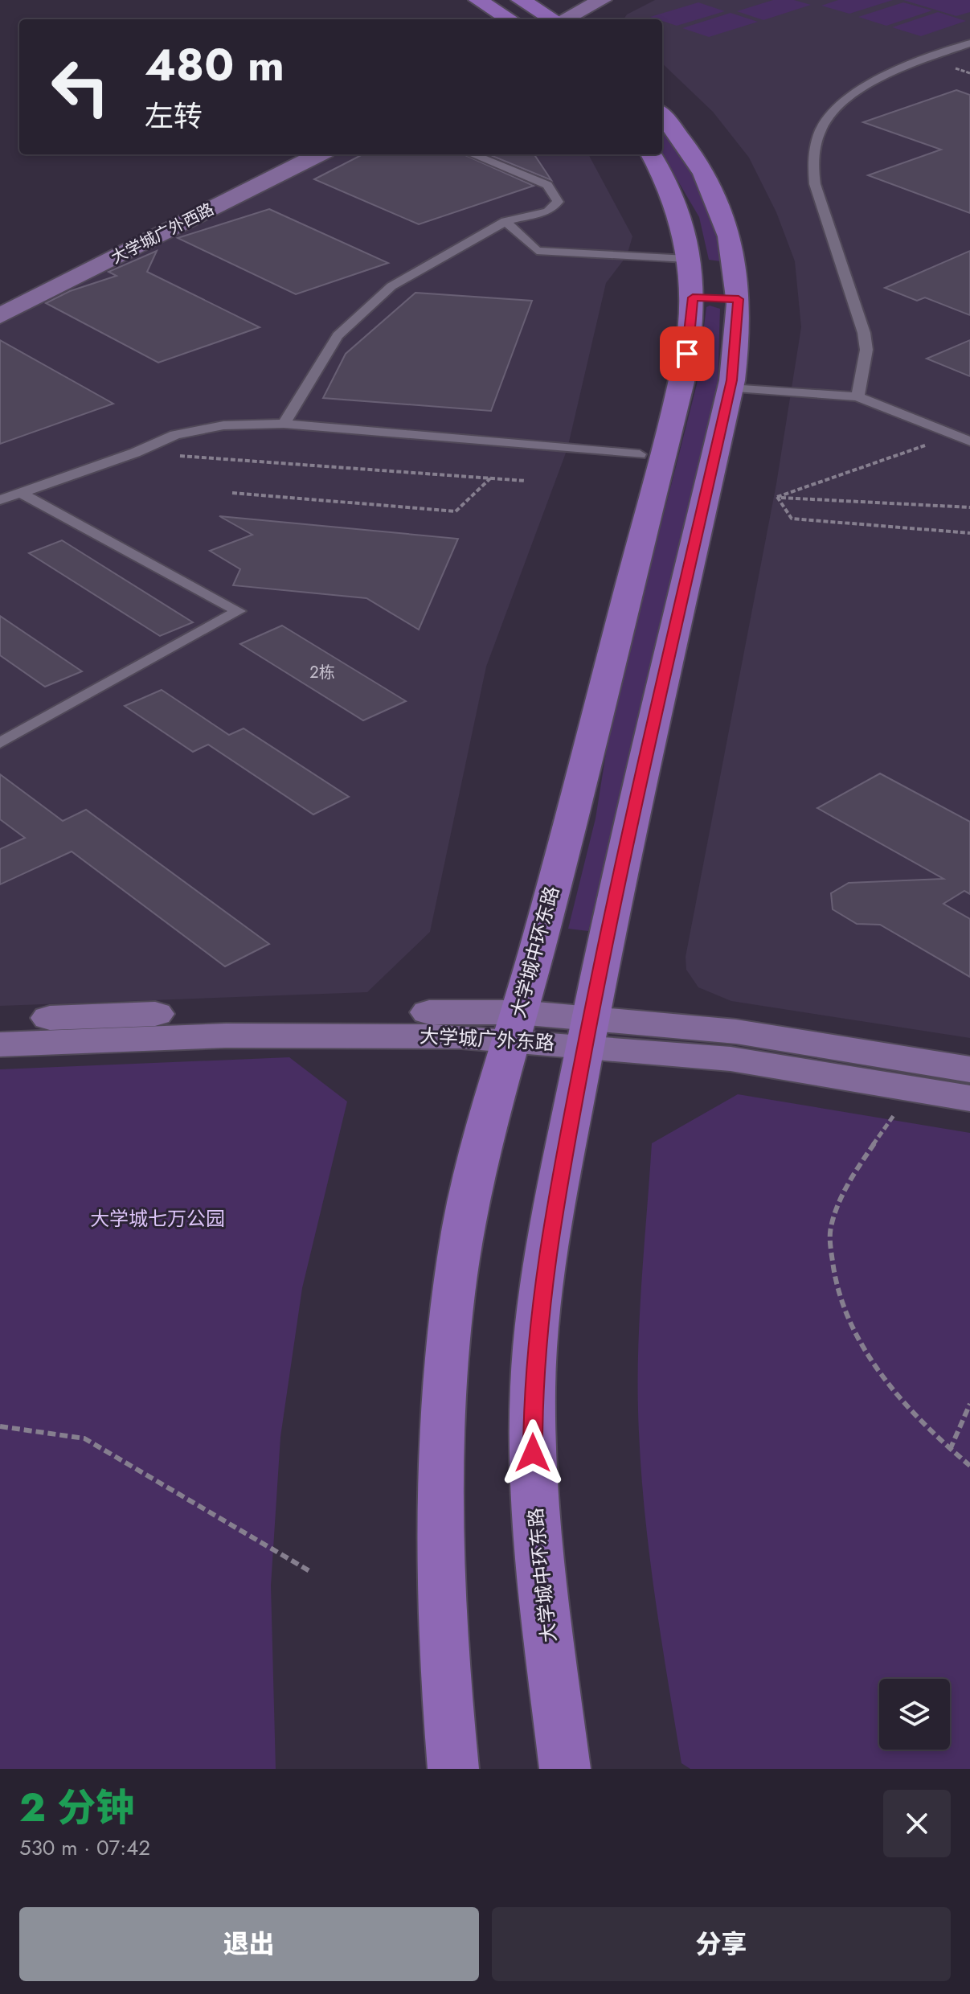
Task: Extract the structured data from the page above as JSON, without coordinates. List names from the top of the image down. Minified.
{"streets":{"main road":["大学城广外西路","大学城中环东路","大学城广外东路"]},"crossings":[["大学城中环东路","大学城广外东路"]],"parks":["大学城七万公园"],"house_numbers":["2栋"],"page":{"turn":["480 m","左转"],"heading":["2 分钟","530 m · 07:42"],"buttons":["退出","分享"]}}
